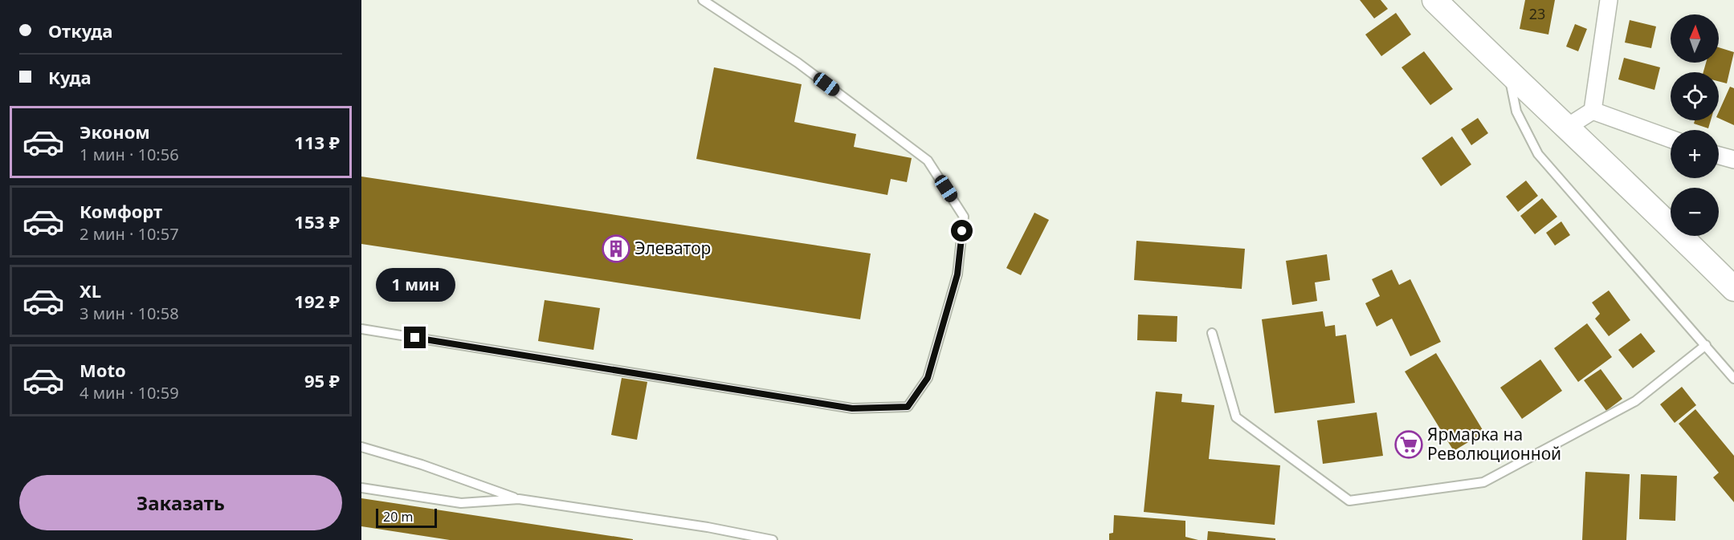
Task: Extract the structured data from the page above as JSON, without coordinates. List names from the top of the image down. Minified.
{"places":{"building":["Элеватор"],"supermarket":["Ярмарка на Революционной"]},"house_numbers":["23"],"scale_bar":"20 m","north":"top","page":{"banner":["Откуда","Куда"],"map_buttons":["+","−"],"list":[{"name":"Эконом","note":"1 мин · 10:56","value":"113 ₽"},{"name":"Комфорт","note":"2 мин · 10:57","value":"153 ₽"},{"name":"XL","note":"3 мин · 10:58","value":"192 ₽"},{"name":"Moto","note":"4 мин · 10:59","value":"95 ₽"}],"bubble":"1 мин","buttons":"Заказать","scale":"20 m"}}
